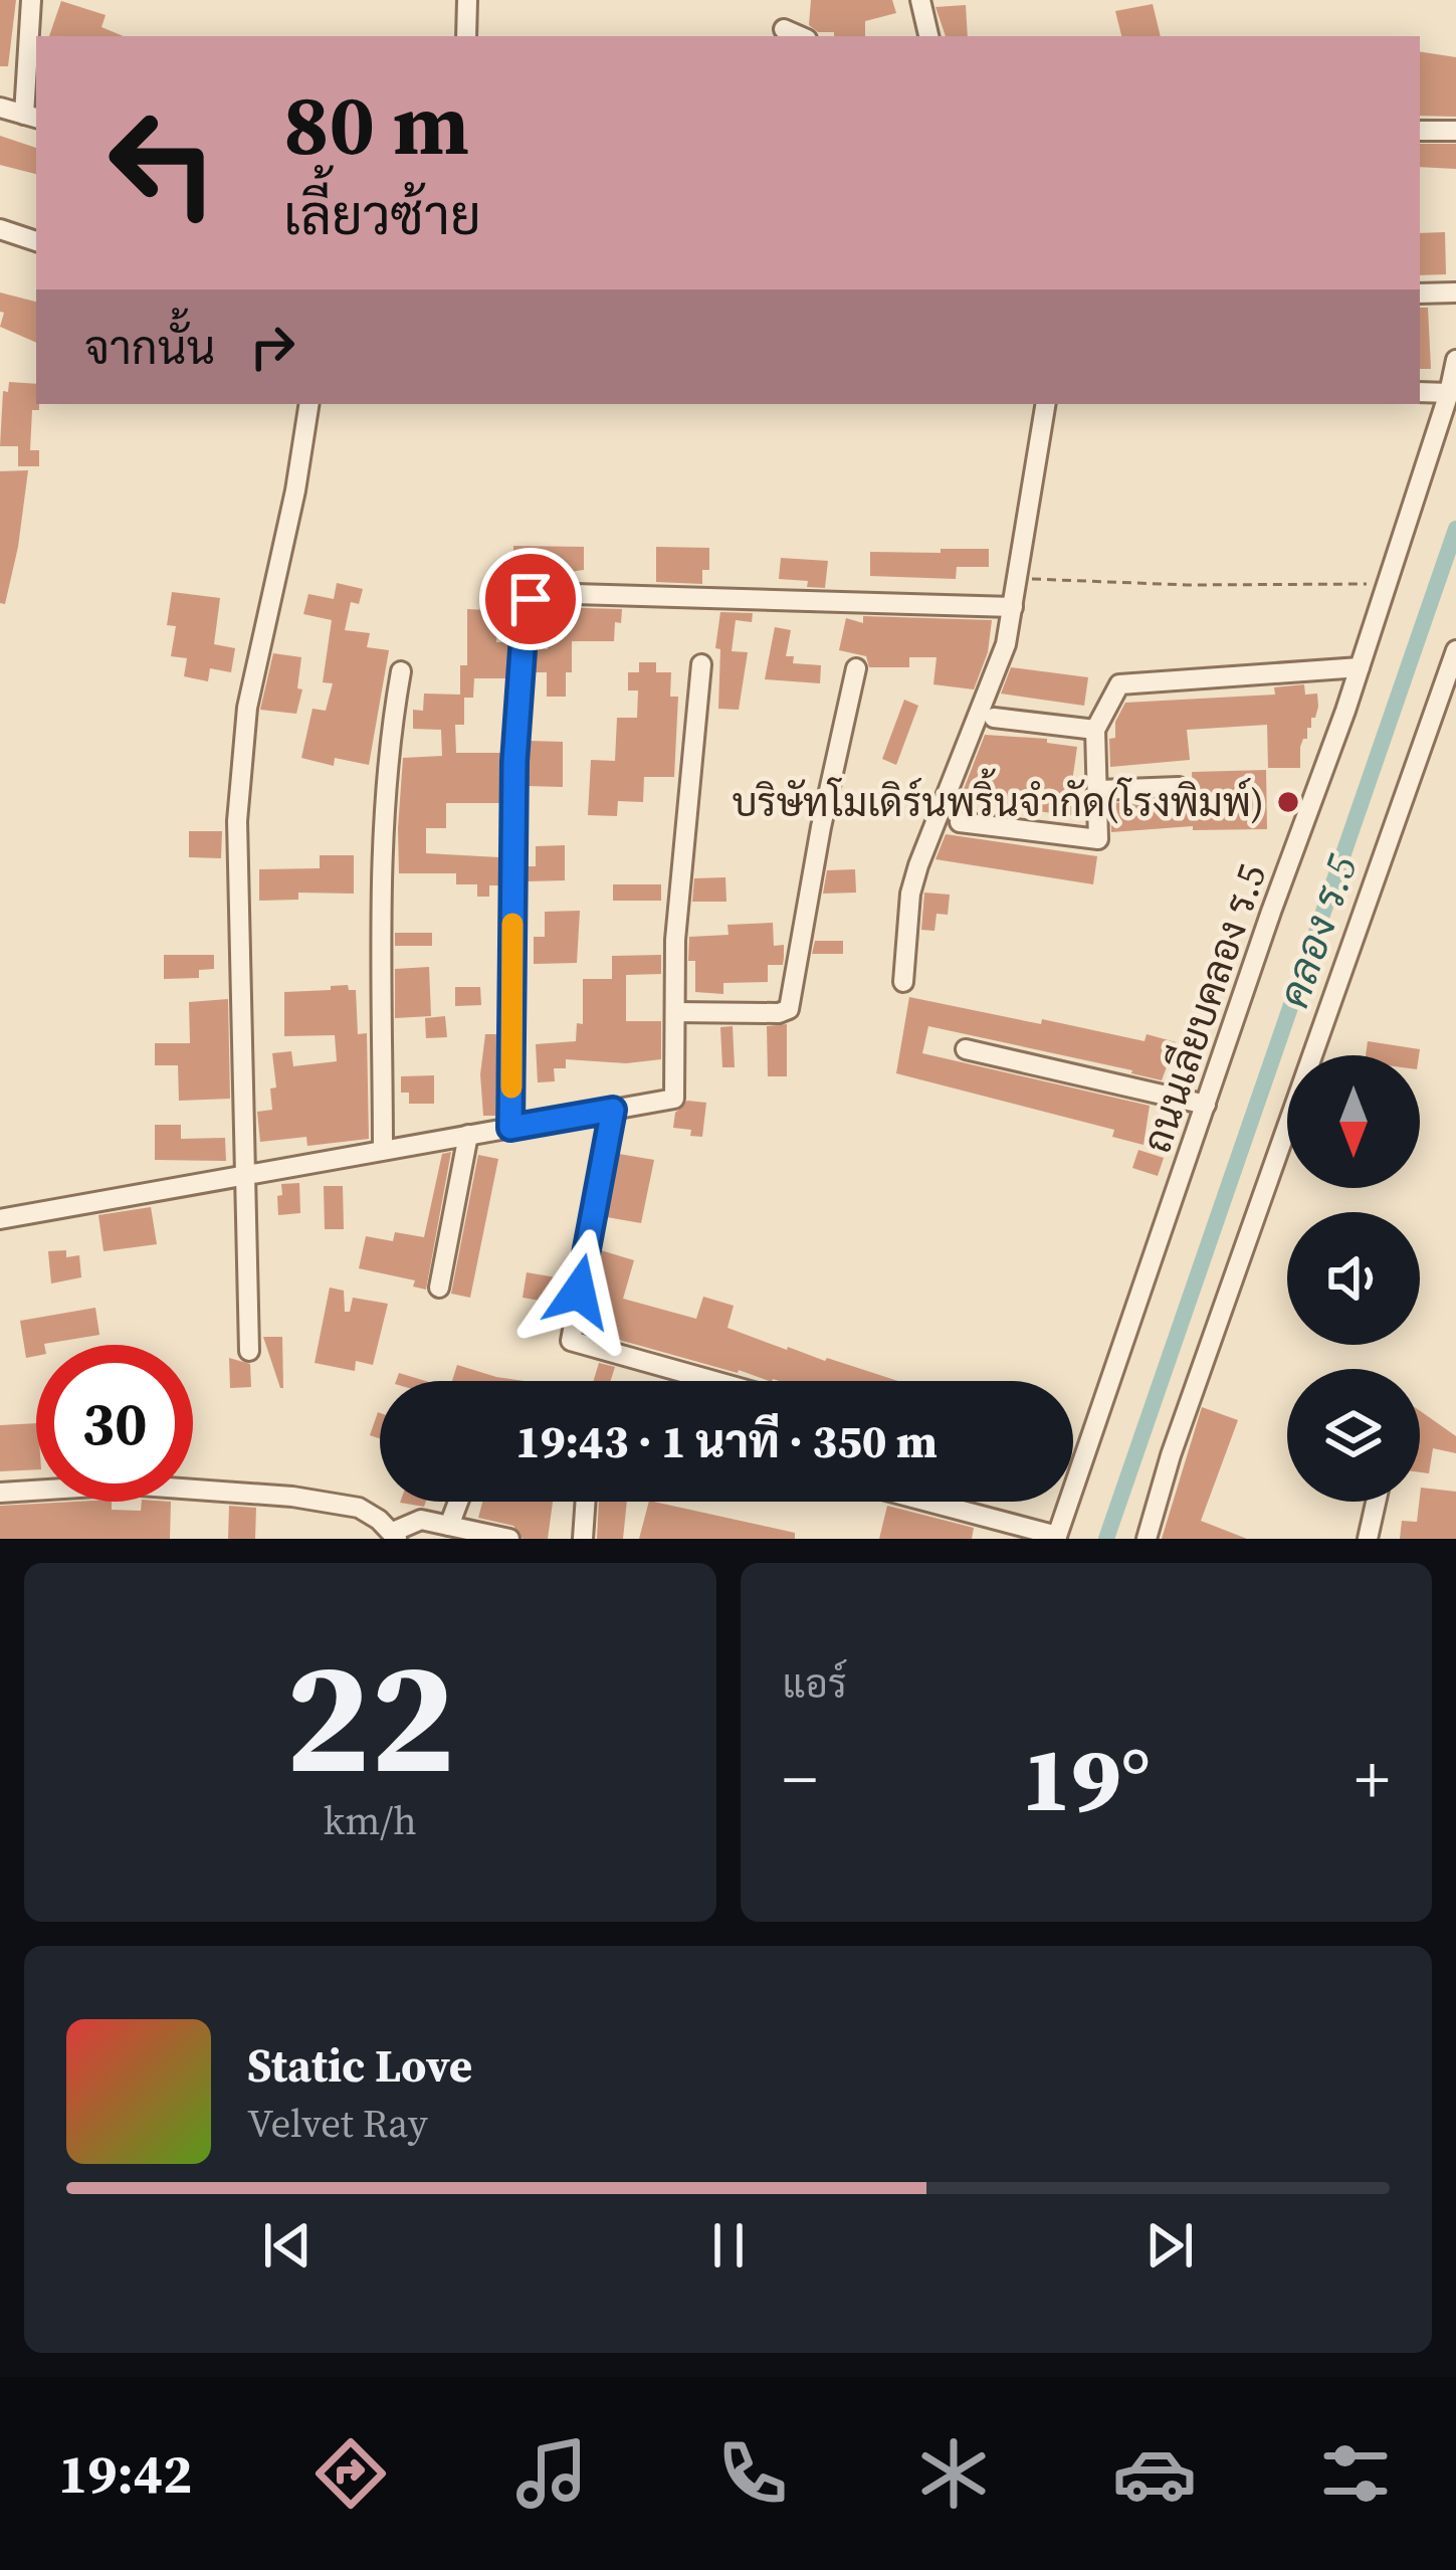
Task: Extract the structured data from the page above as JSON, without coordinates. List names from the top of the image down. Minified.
{"streets":{"street":["ถนนเลียบคลอง ร.5"]},"water":["คลอง ร.5"],"places":["บริษัทโมเดิร์นพริ้นจำกัด(โรงพิมพ์)"],"north":"bottom","page":{"turn":["80 m","เลี้ยวซ้าย"],"then":"จากนั้น","limit":"30","trip":"19:43 · 1 นาที · 350 m","tile":[["22","km/h"],"แอร์"],"heat":["−","19°","+"],"song":["Static Love","Velvet Ray"],"tabs":"19:42"}}
